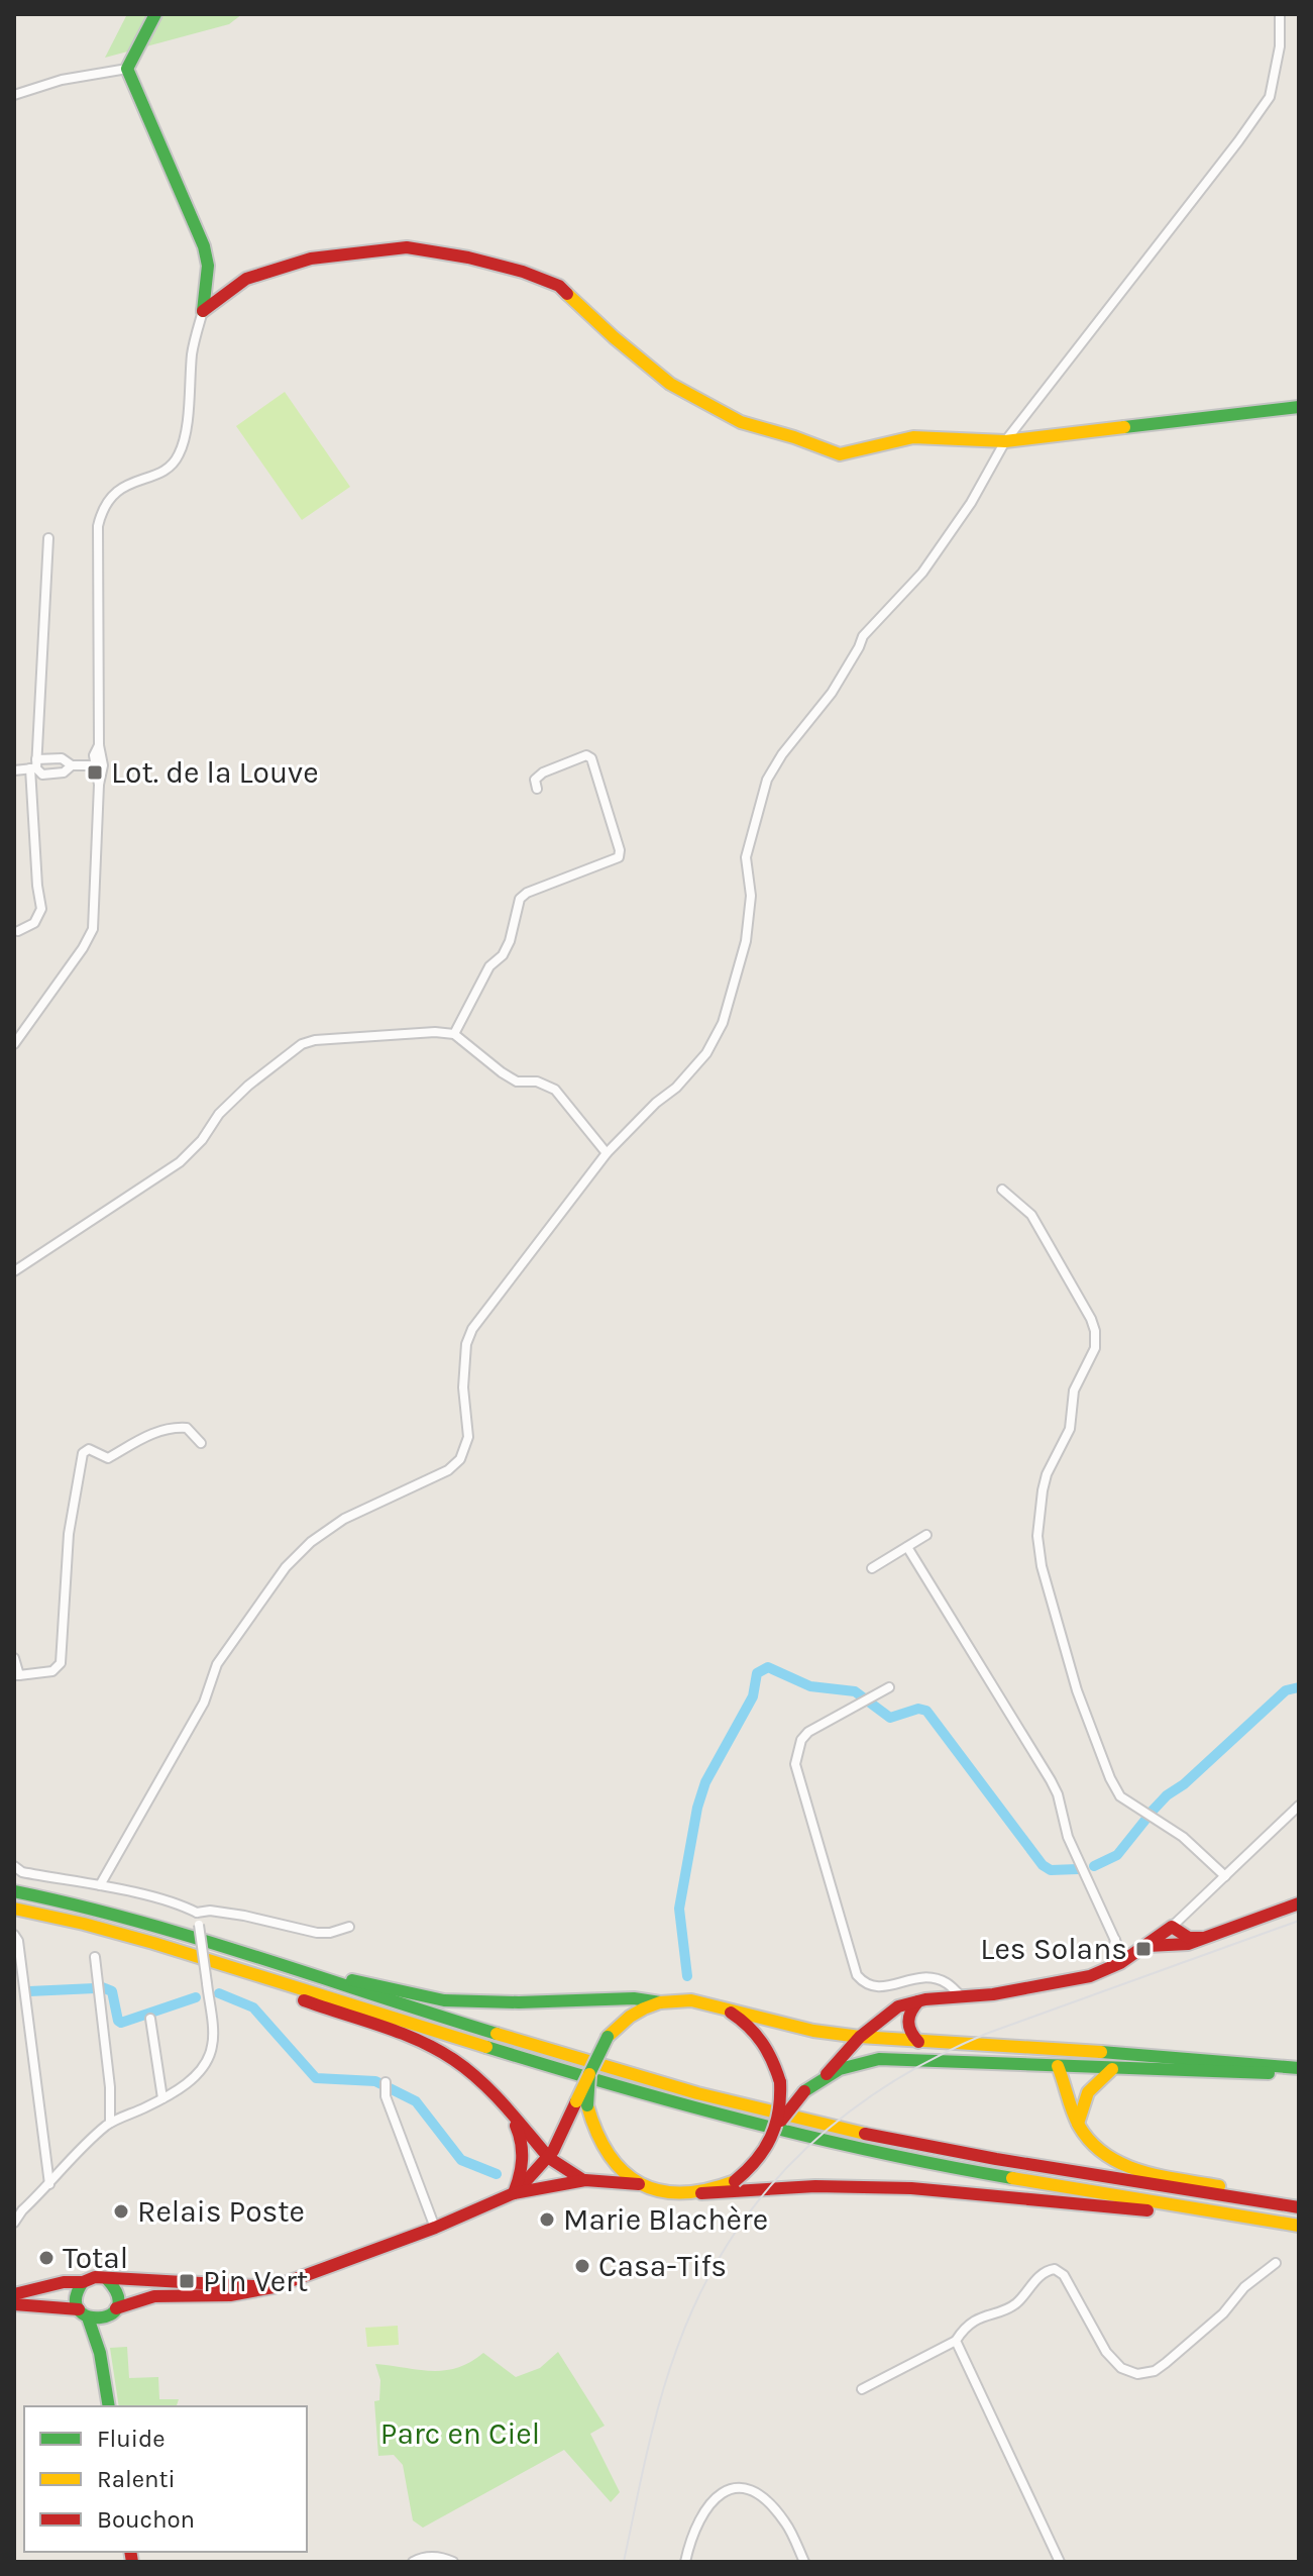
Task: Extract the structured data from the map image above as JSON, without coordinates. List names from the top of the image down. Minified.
{"parks":["Parc en Ciel"],"places":{"transit":["Lot. de la Louve","Les Solans","Pin Vert"],"other":["Relais Poste","Marie Blachère","Total","Casa-Tifs"]},"legend":["Fluide","Ralenti","Bouchon"]}
